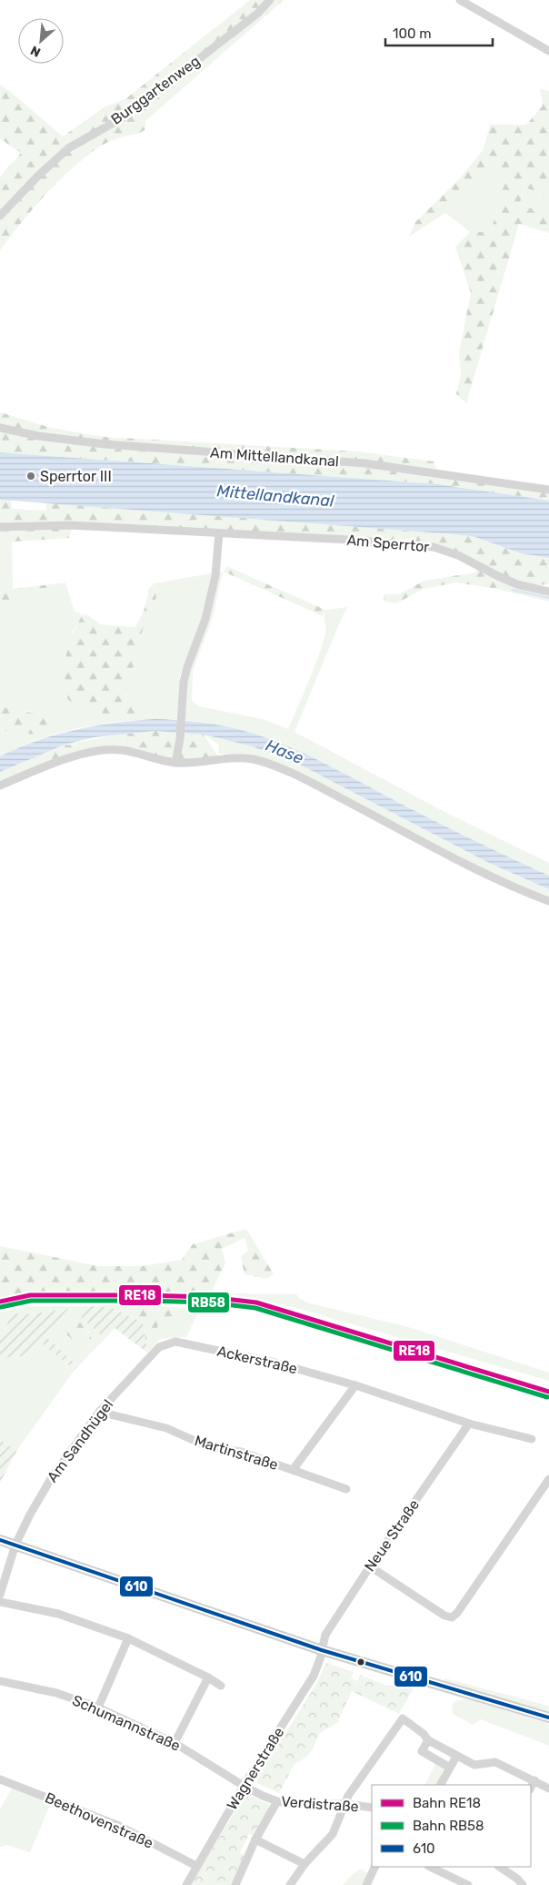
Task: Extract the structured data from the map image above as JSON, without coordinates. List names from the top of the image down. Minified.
{"streets":{"street":["Burggartenweg","Am Mittellandkanal","Am Sperrtor","Ackerstraße","Am Sandhügel","Martinstraße","Neue Straße","Schumannstraße","Wagnerstraße","Verdistraße","Beethovenstraße"]},"crossings":[["Ackerstraße","Am Sandhügel"],["Ackerstraße","Neue Straße"],["Am Sandhügel","Martinstraße"],["Neue Straße","Wagnerstraße"],["Schumannstraße","Wagnerstraße"],["Schumannstraße","Verdistraße"],["Wagnerstraße","Verdistraße"],["Wagnerstraße","Beethovenstraße"]],"water":["Mittellandkanal","Hase"],"places":["Sperrtor III"],"lines":["rail line RE18","rail line RB58","transit line 610"],"legend":["Bahn RE18","Bahn RB58","610"],"scale_bar":"100 m","north":"bottom left"}
